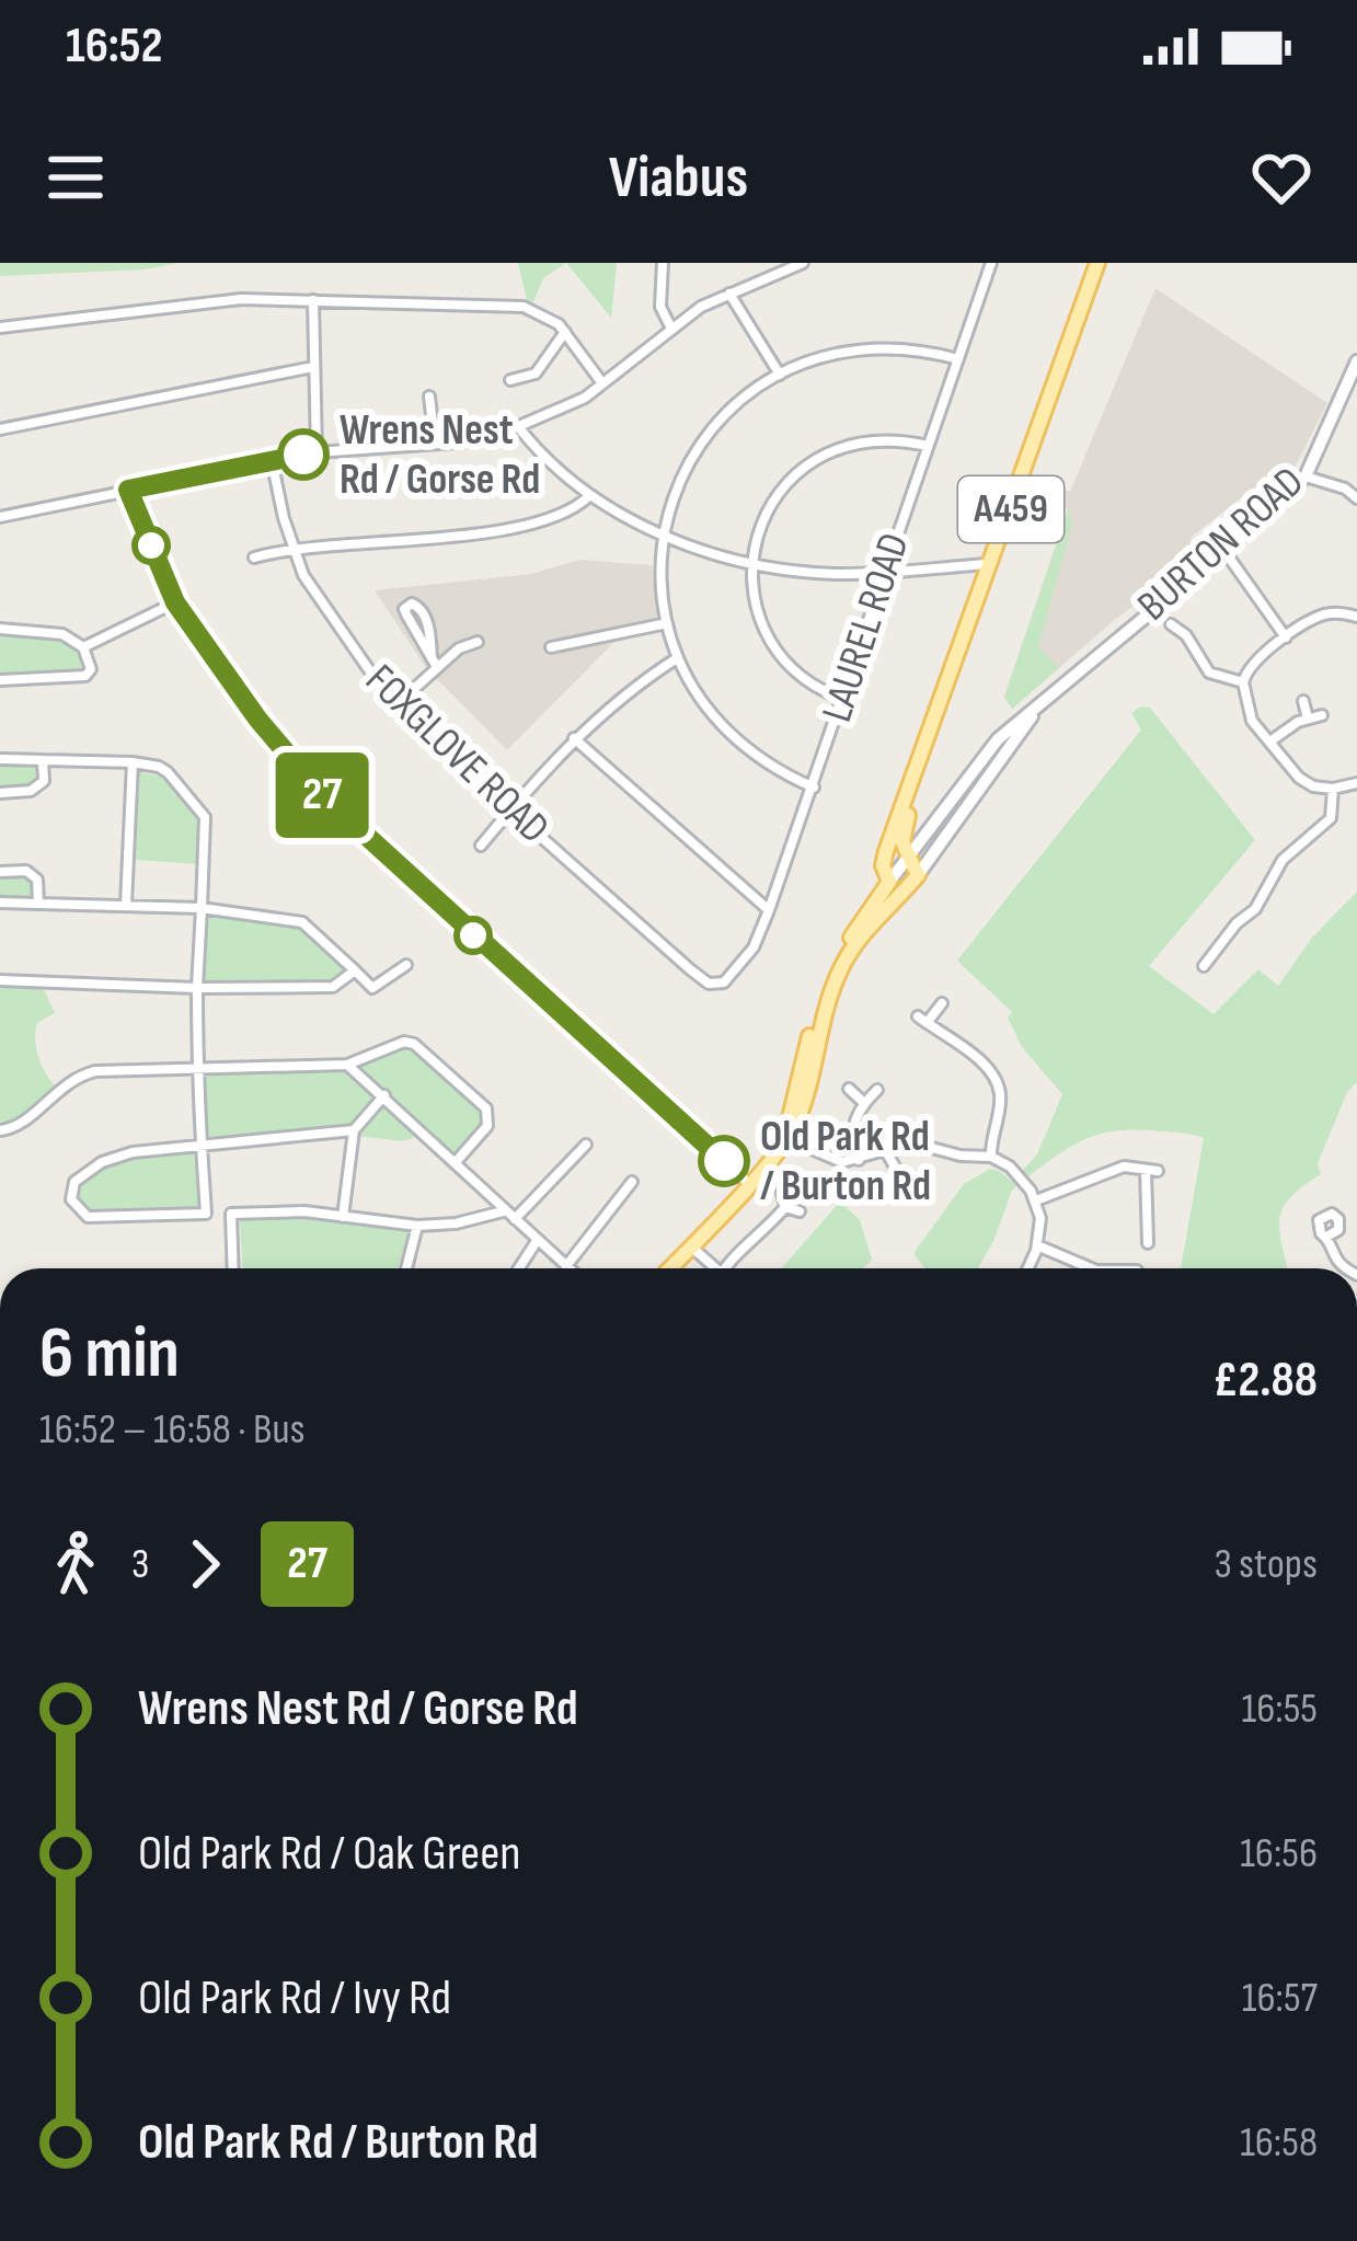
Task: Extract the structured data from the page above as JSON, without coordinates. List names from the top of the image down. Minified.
{"streets":{"main road":["A459","BURTON ROAD"],"street":["LAUREL ROAD","FOXGLOVE ROAD"]},"crossings":[["A459","BURTON ROAD"],["LAUREL ROAD","FOXGLOVE ROAD"]],"places":["Wrens Nest Rd / Gorse Rd","Old Park Rd / Burton Rd"],"lines":["bus line 27"],"page":{"status":"16:52","header":"Viabus","on_map":"27","heading":["6 min","16:52 – 16:58 · Bus","£2.88"],"legs":["3","27","3 stops"],"list":[{"name":"Wrens Nest Rd / Gorse Rd","value":"16:55"},{"name":"Old Park Rd / Oak Green","value":"16:56"},{"name":"Old Park Rd / Ivy Rd","value":"16:57"},{"name":"Old Park Rd / Burton Rd","value":"16:58"}]}}
